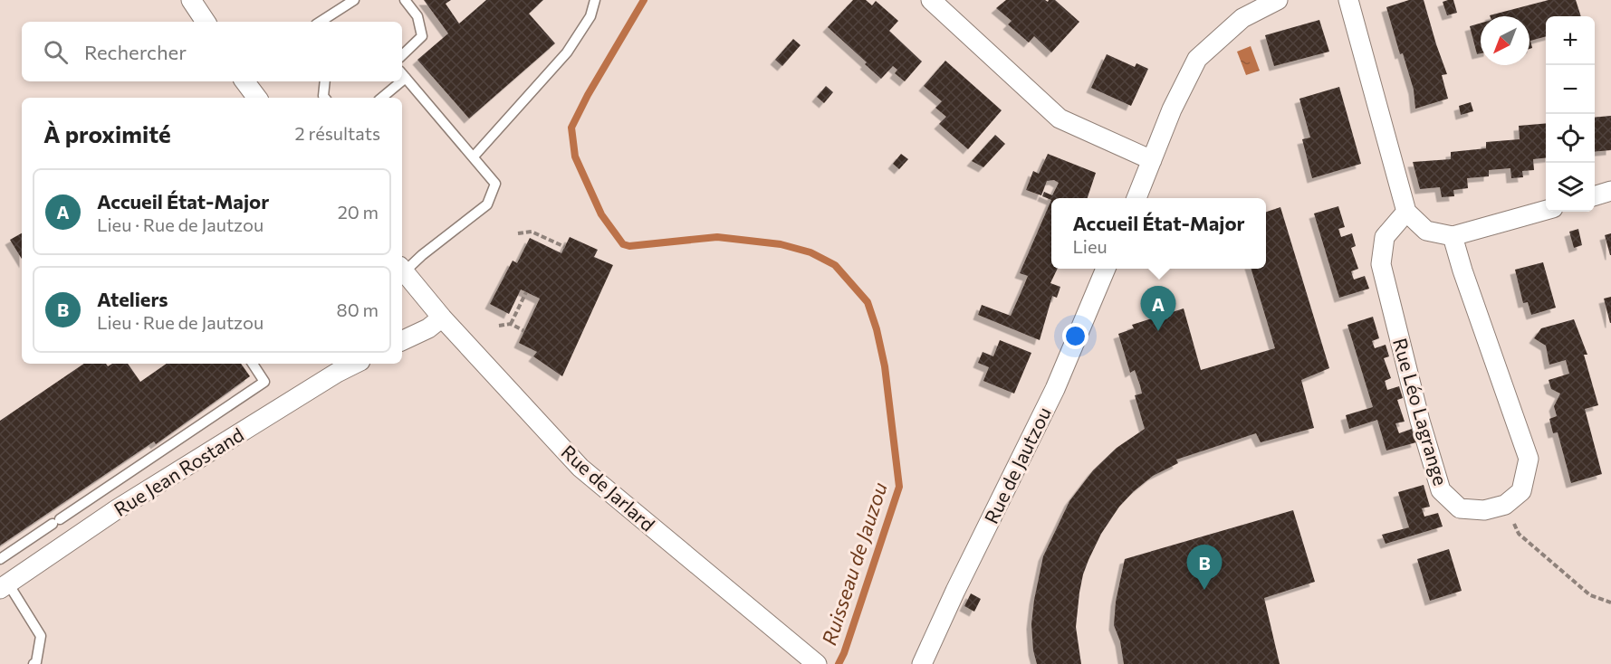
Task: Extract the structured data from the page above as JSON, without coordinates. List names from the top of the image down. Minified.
{"streets":{"street":["Rue Léo Lagrange","Rue de Jautzou","Rue Jean Rostand","Rue de Jarlard"]},"water":["Ruisseau de Jauzou"],"north":"bottom left","page":{"map_buttons":["+","−"],"search":"Rechercher","heading":["À proximité","2 résultats"],"list":[{"mark":"A","name":"Accueil État-Major","note":"Lieu · Rue de Jautzou","value":"20 m"},{"mark":"B","name":"Ateliers","note":"Lieu · Rue de Jautzou","value":"80 m"}],"popup":["Accueil État-Major","Lieu"],"pins":["A","B"]}}
